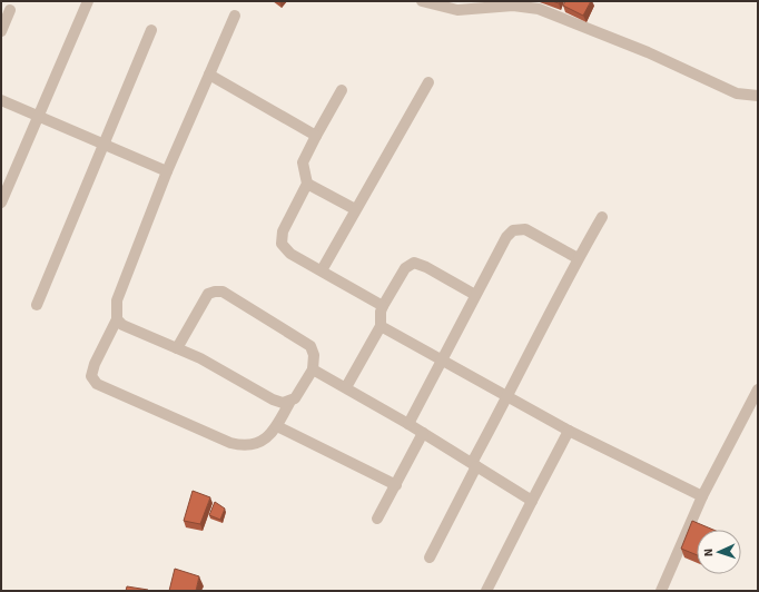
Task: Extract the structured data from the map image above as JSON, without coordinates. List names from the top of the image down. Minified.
{"north":"left"}
